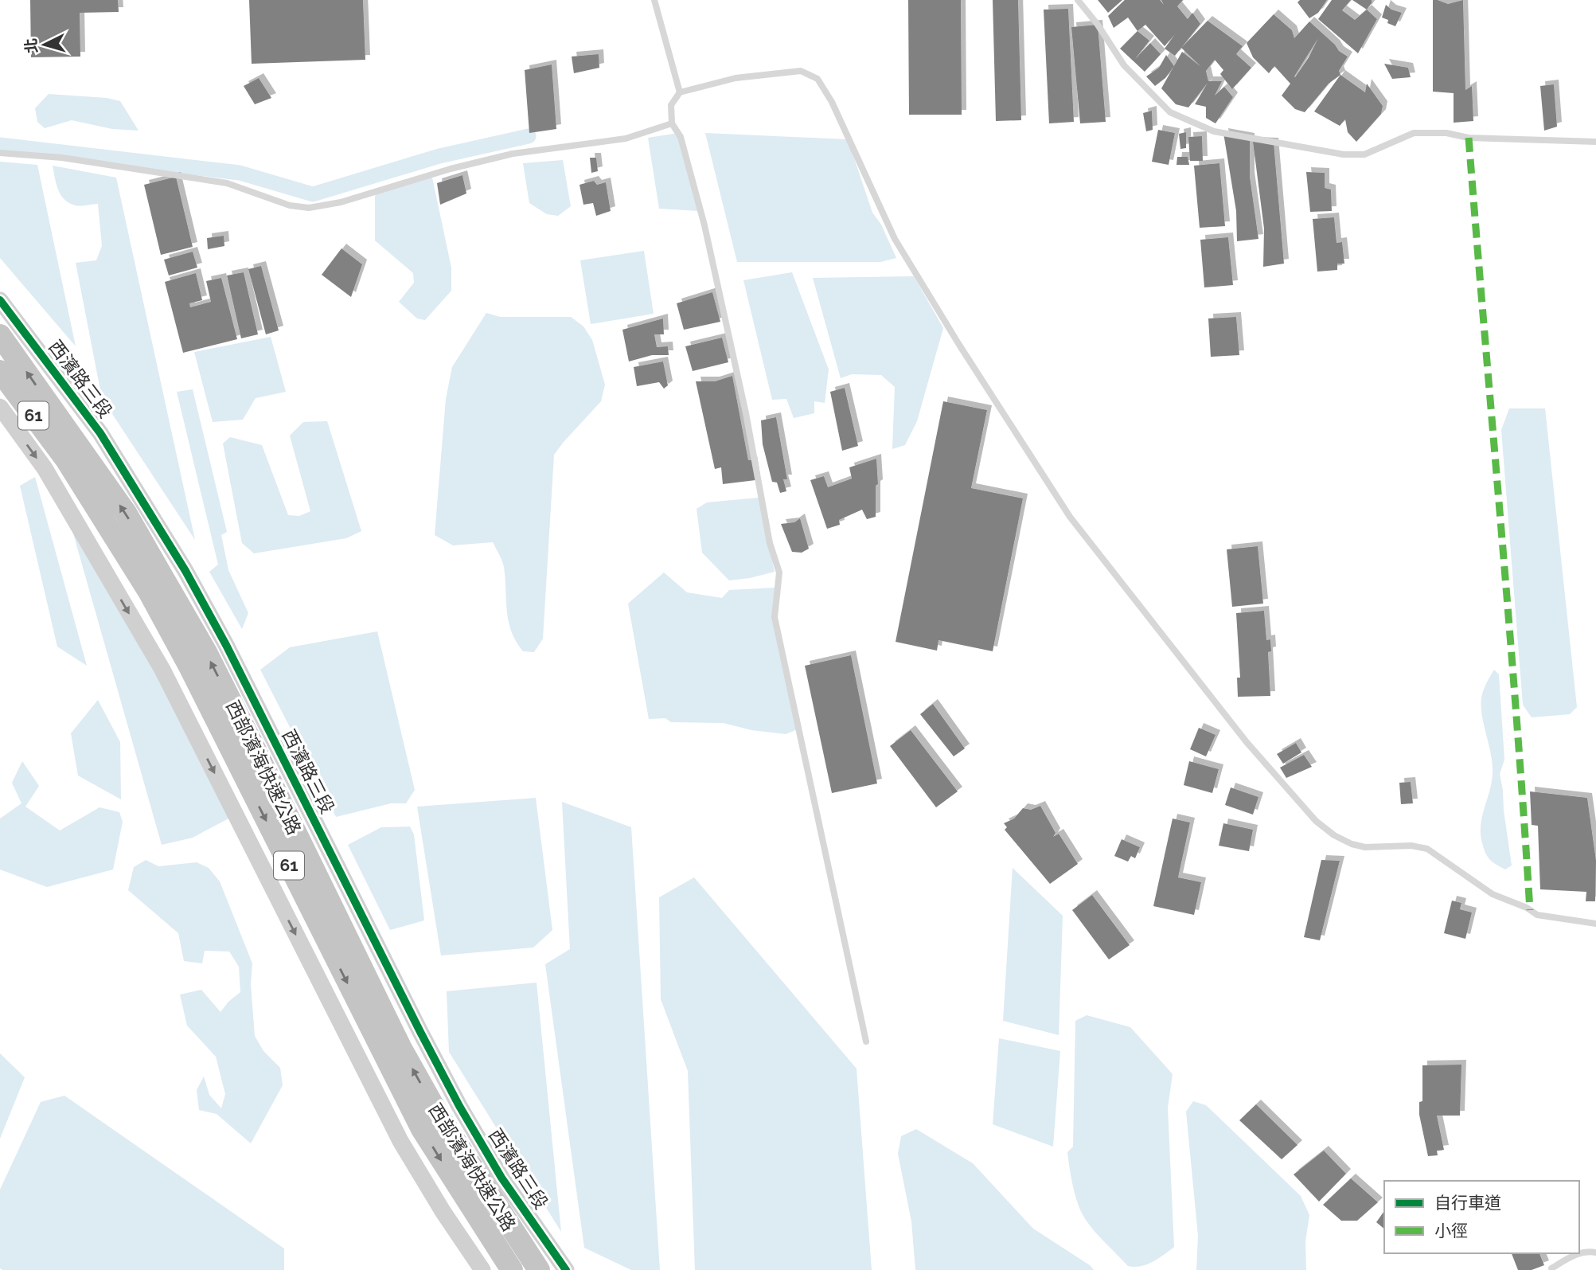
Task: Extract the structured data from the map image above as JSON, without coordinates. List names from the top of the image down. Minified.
{"streets":{"highway":["61","西部濱海快速公路"],"street":["西濱路三段"]},"legend":["自行車道","小徑"],"north":"left"}
